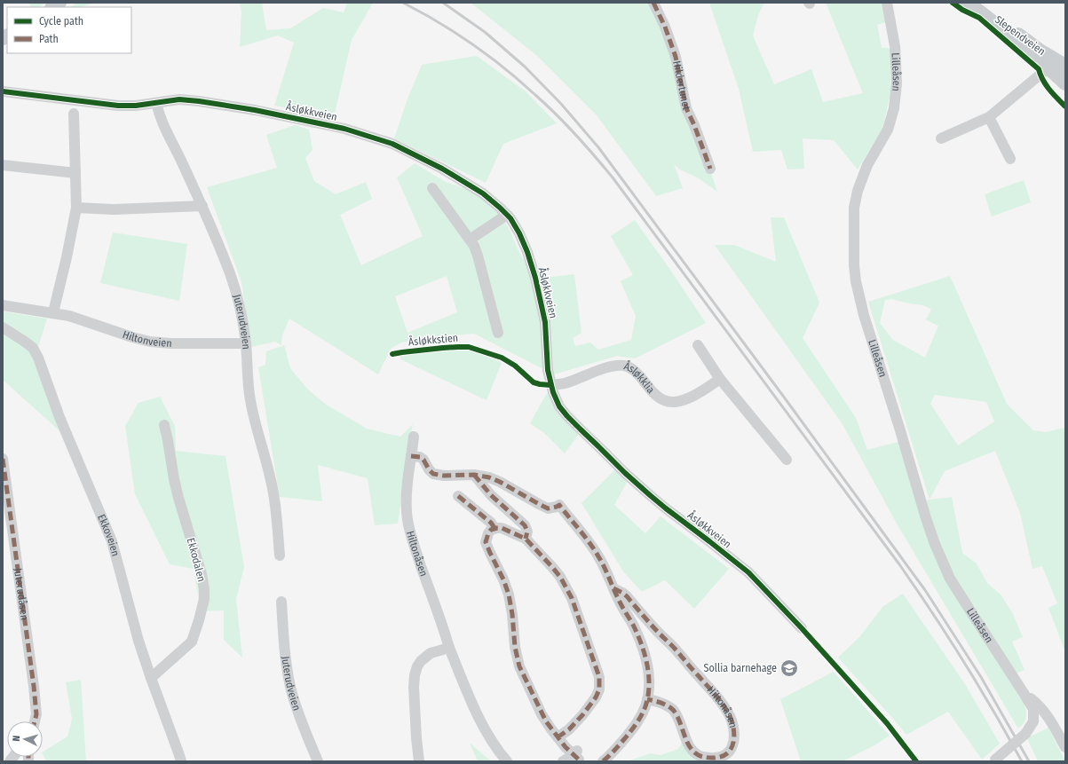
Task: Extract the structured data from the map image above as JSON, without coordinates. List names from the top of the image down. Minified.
{"streets":{"main road":["Slependveien"],"street":["Lilleåsen","Hildertunet","Åsløkkveien","Juterudveien","Hiltonveien","Åsløkklia","Ekkoveien","Hiltonåsen","Ekkodalen","Juterudåsen"],"cycle path":["Åsløkkstien"]},"crossings":[["Åsløkkveien","Juterudveien"],["Åsløkkveien","Åsløkklia"],["Juterudveien","Hiltonveien"],["Ekkoveien","Ekkodalen"]],"places":{"school or university":["Sollia barnehage"]},"legend":["Cycle path","Path"],"north":"left"}
